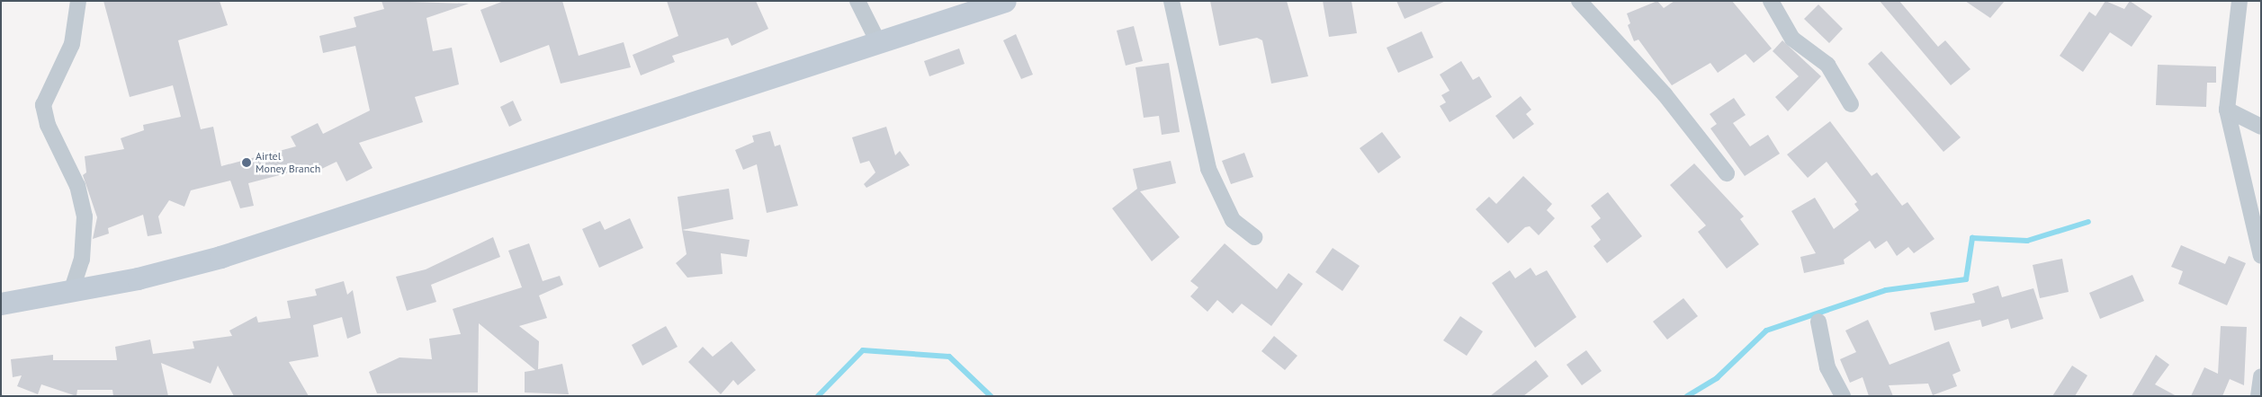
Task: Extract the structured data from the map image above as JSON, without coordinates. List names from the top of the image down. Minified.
{"places":["Airtel Money Branch"]}
